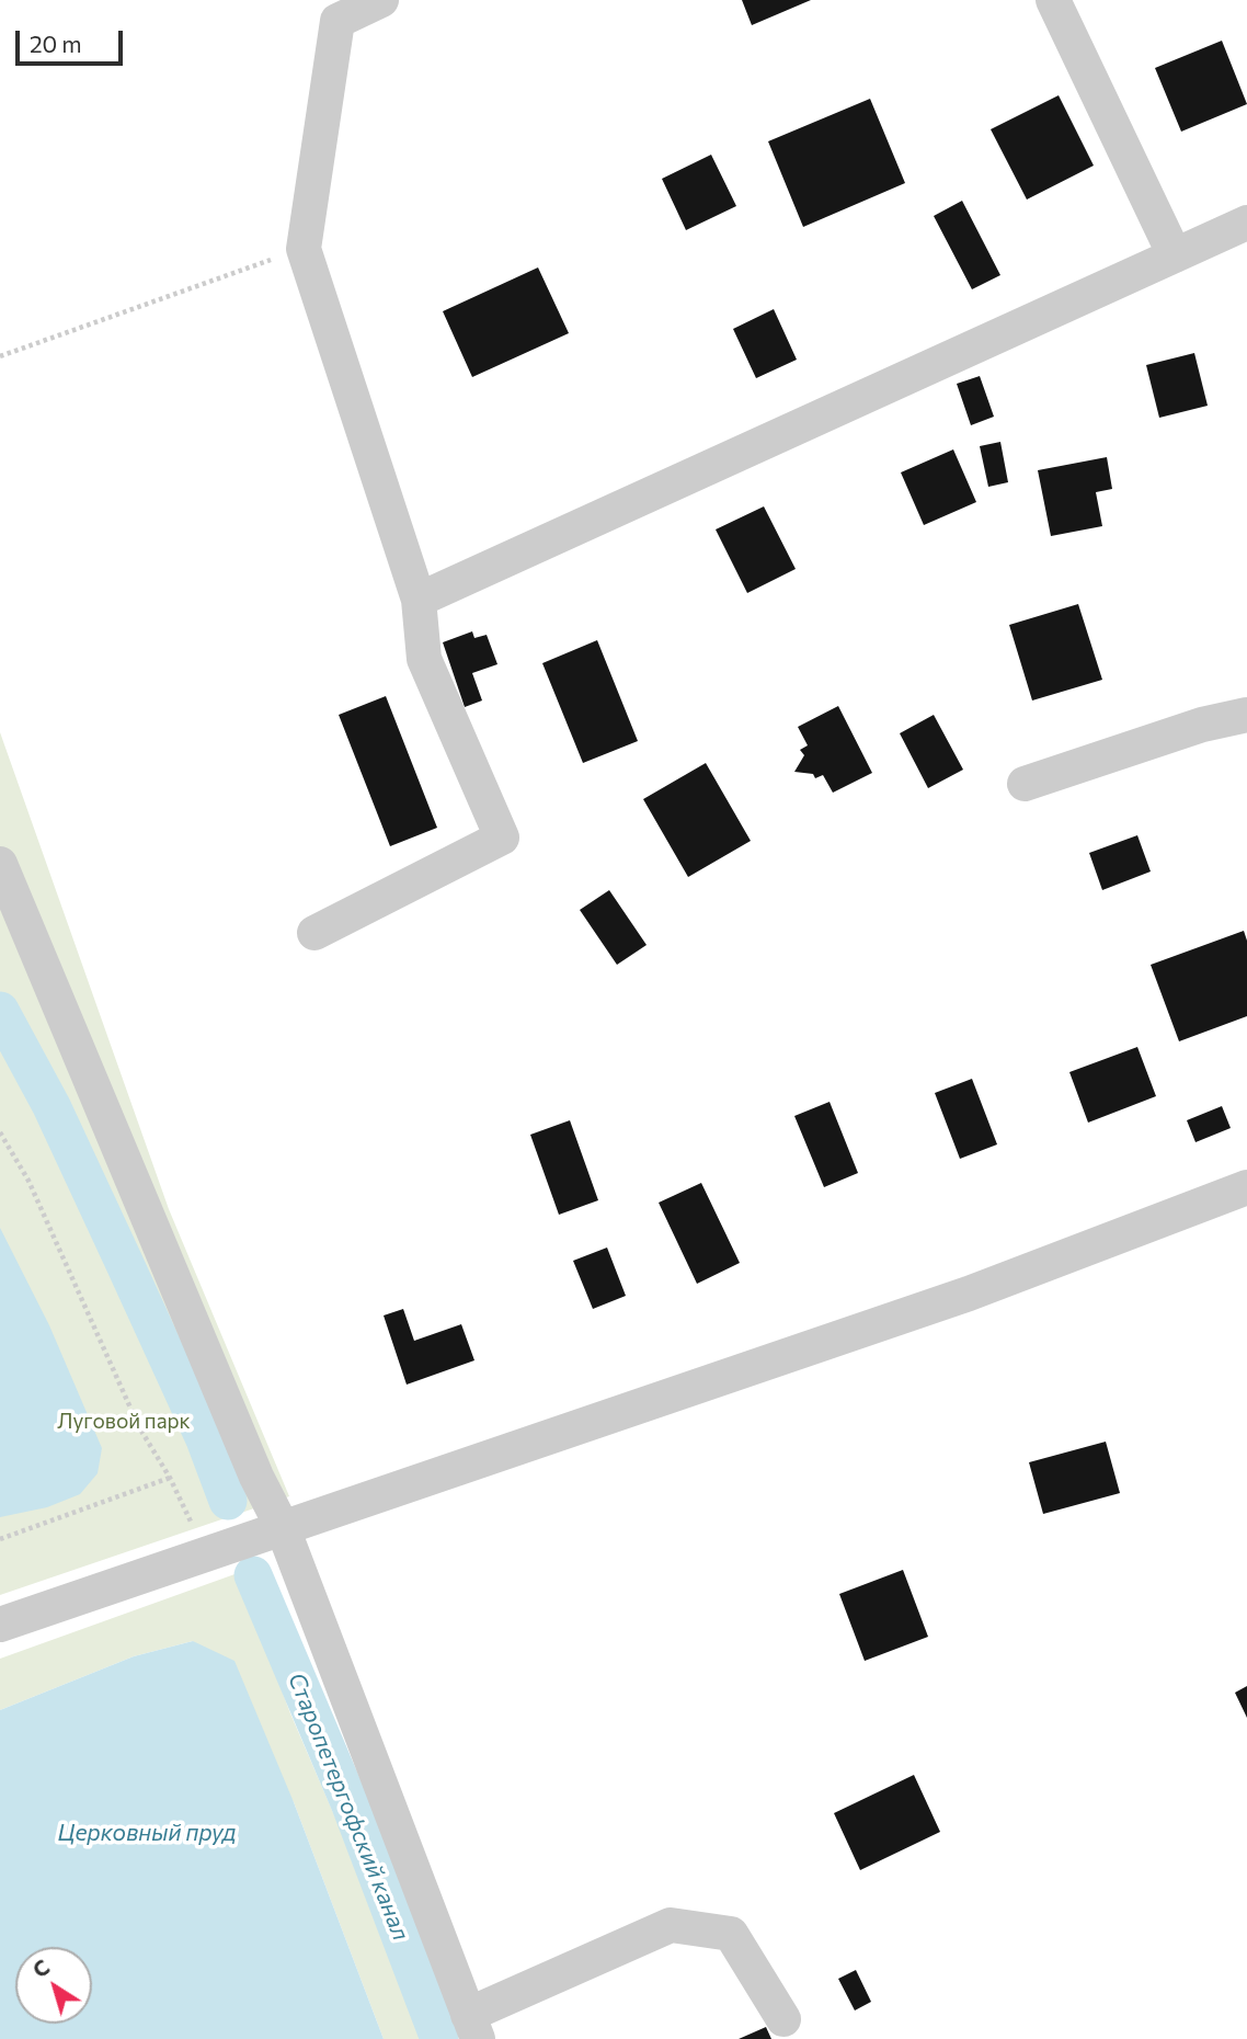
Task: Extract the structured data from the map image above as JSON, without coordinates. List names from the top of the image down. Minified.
{"water":["Старопетергофский канал","Церковный пруд"],"parks":["Луговой парк"],"scale_bar":"20 m","north":"top left"}
